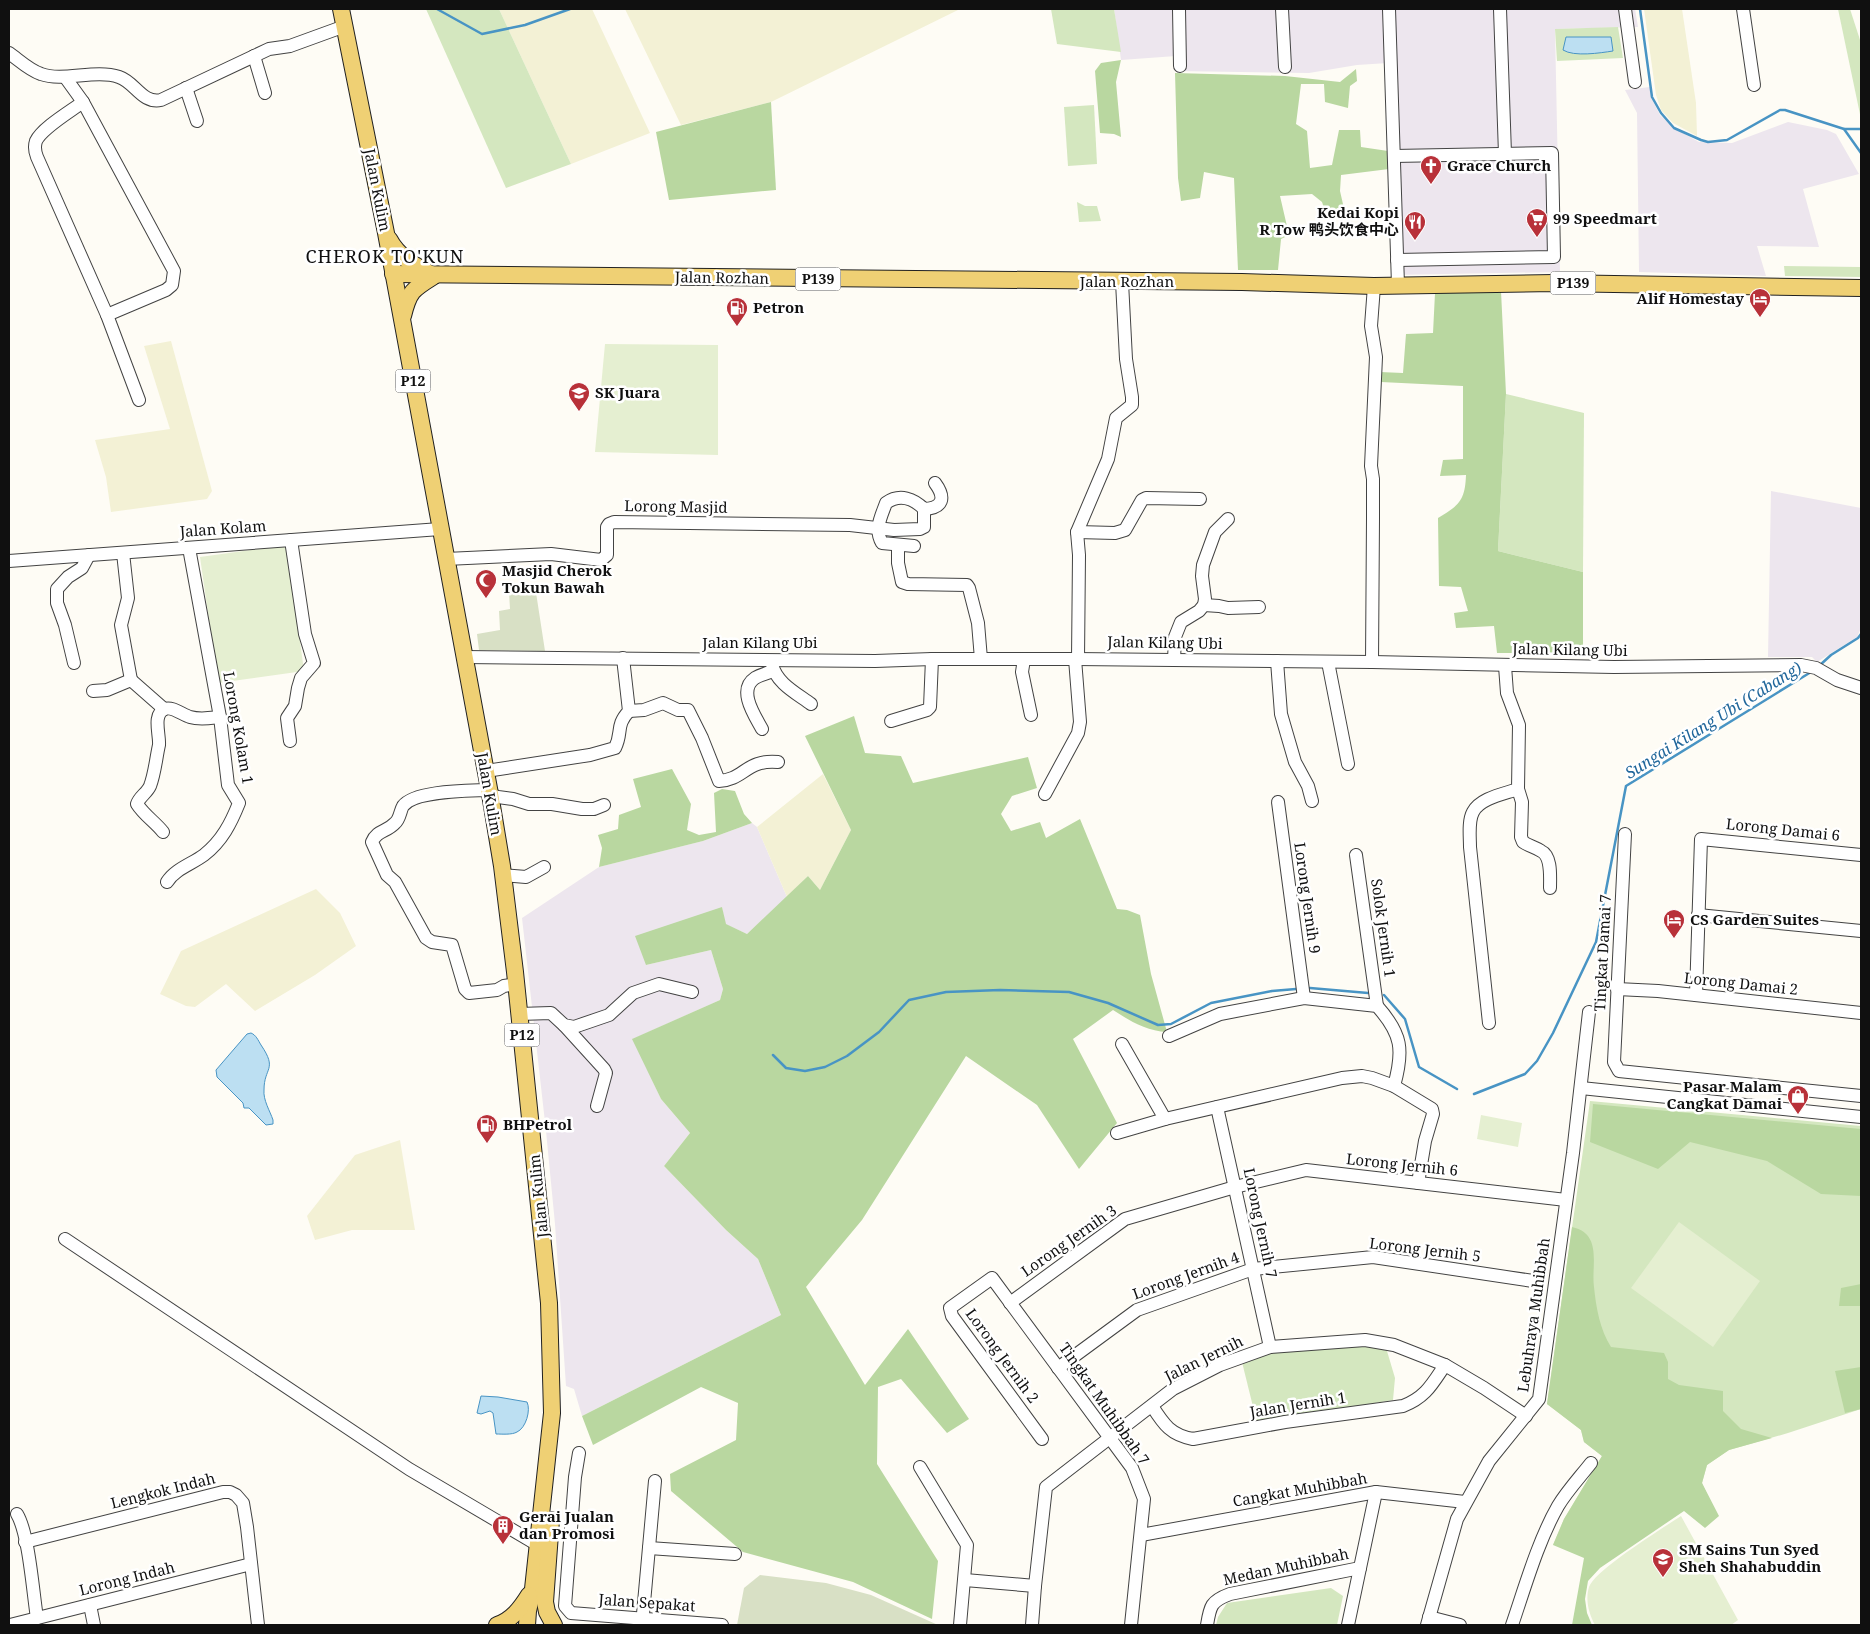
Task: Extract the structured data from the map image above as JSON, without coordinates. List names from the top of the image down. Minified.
{"streets":{"main road":["Jalan Kulim","Jalan Rozhan","P139","P12"],"street":["Lorong Masjid","Jalan Kolam","Jalan Kilang Ubi","Lorong Kolam 1","Lorong Damai 6","Lorong Jernih 9","Solok Jernih 1","Tingkat Damai 7","Lorong Damai 2","Lorong Jernih 6","Lorong Jernih 7","Lorong Jernih 3","Lorong Jernih 5","Lorong Jernih 4","Lebuhraya Muhibbah","Lorong Jernih 2","Jalan Jernih","Tingkat Muhibbah 7","Jalan Jernih 1","Cangkat Muhibbah","Lengkok Indah","Medan Muhibbah","Lorong Indah","Jalan Sepakat"]},"crossings":[["Jalan Kulim","Jalan Rozhan"],["Jalan Kulim","Lorong Masjid"],["Jalan Kulim","Jalan Kolam"],["Jalan Kulim","Jalan Kilang Ubi"],["Jalan Kolam","Lorong Kolam 1"],["Tingkat Damai 7","Lorong Damai 2"],["Lorong Jernih 6","Lorong Jernih 7"],["Lorong Jernih 6","Lorong Jernih 3"],["Lorong Jernih 6","Lebuhraya Muhibbah"],["Lorong Jernih 7","Lorong Jernih 3"],["Lorong Jernih 7","Lorong Jernih 5"],["Lorong Jernih 7","Lorong Jernih 4"],["Lorong Jernih 7","Jalan Jernih"],["Lorong Jernih 3","Tingkat Muhibbah 7"],["Lorong Jernih 5","Lorong Jernih 4"],["Lorong Jernih 4","Tingkat Muhibbah 7"],["Lebuhraya Muhibbah","Jalan Jernih"],["Lebuhraya Muhibbah","Cangkat Muhibbah"],["Lorong Jernih 2","Tingkat Muhibbah 7"],["Jalan Jernih","Tingkat Muhibbah 7"],["Jalan Jernih","Jalan Jernih 1"],["Tingkat Muhibbah 7","Cangkat Muhibbah"],["Cangkat Muhibbah","Medan Muhibbah"],["Lengkok Indah","Lorong Indah"]],"districts":["CHEROK TO'KUN"],"water":["Sungai Kilang Ubi (Cabang)"],"places":{"church":["Grace Church"],"supermarket":["99 Speedmart"],"restaurant":["Kedai Kopi R Tow 鸭头饮食中心"],"hotel":["Alif Homestay","CS Garden Suites"],"fuel station":["Petron","BHPetrol"],"school or university":["SK Juara","SM Sains Tun Syed Sheh Shahabuddin"],"mosque":["Masjid Cherok Tokun Bawah"],"shop":["Pasar Malam Cangkat Damai"],"building":["Gerai Jualan dan Promosi"]}}
